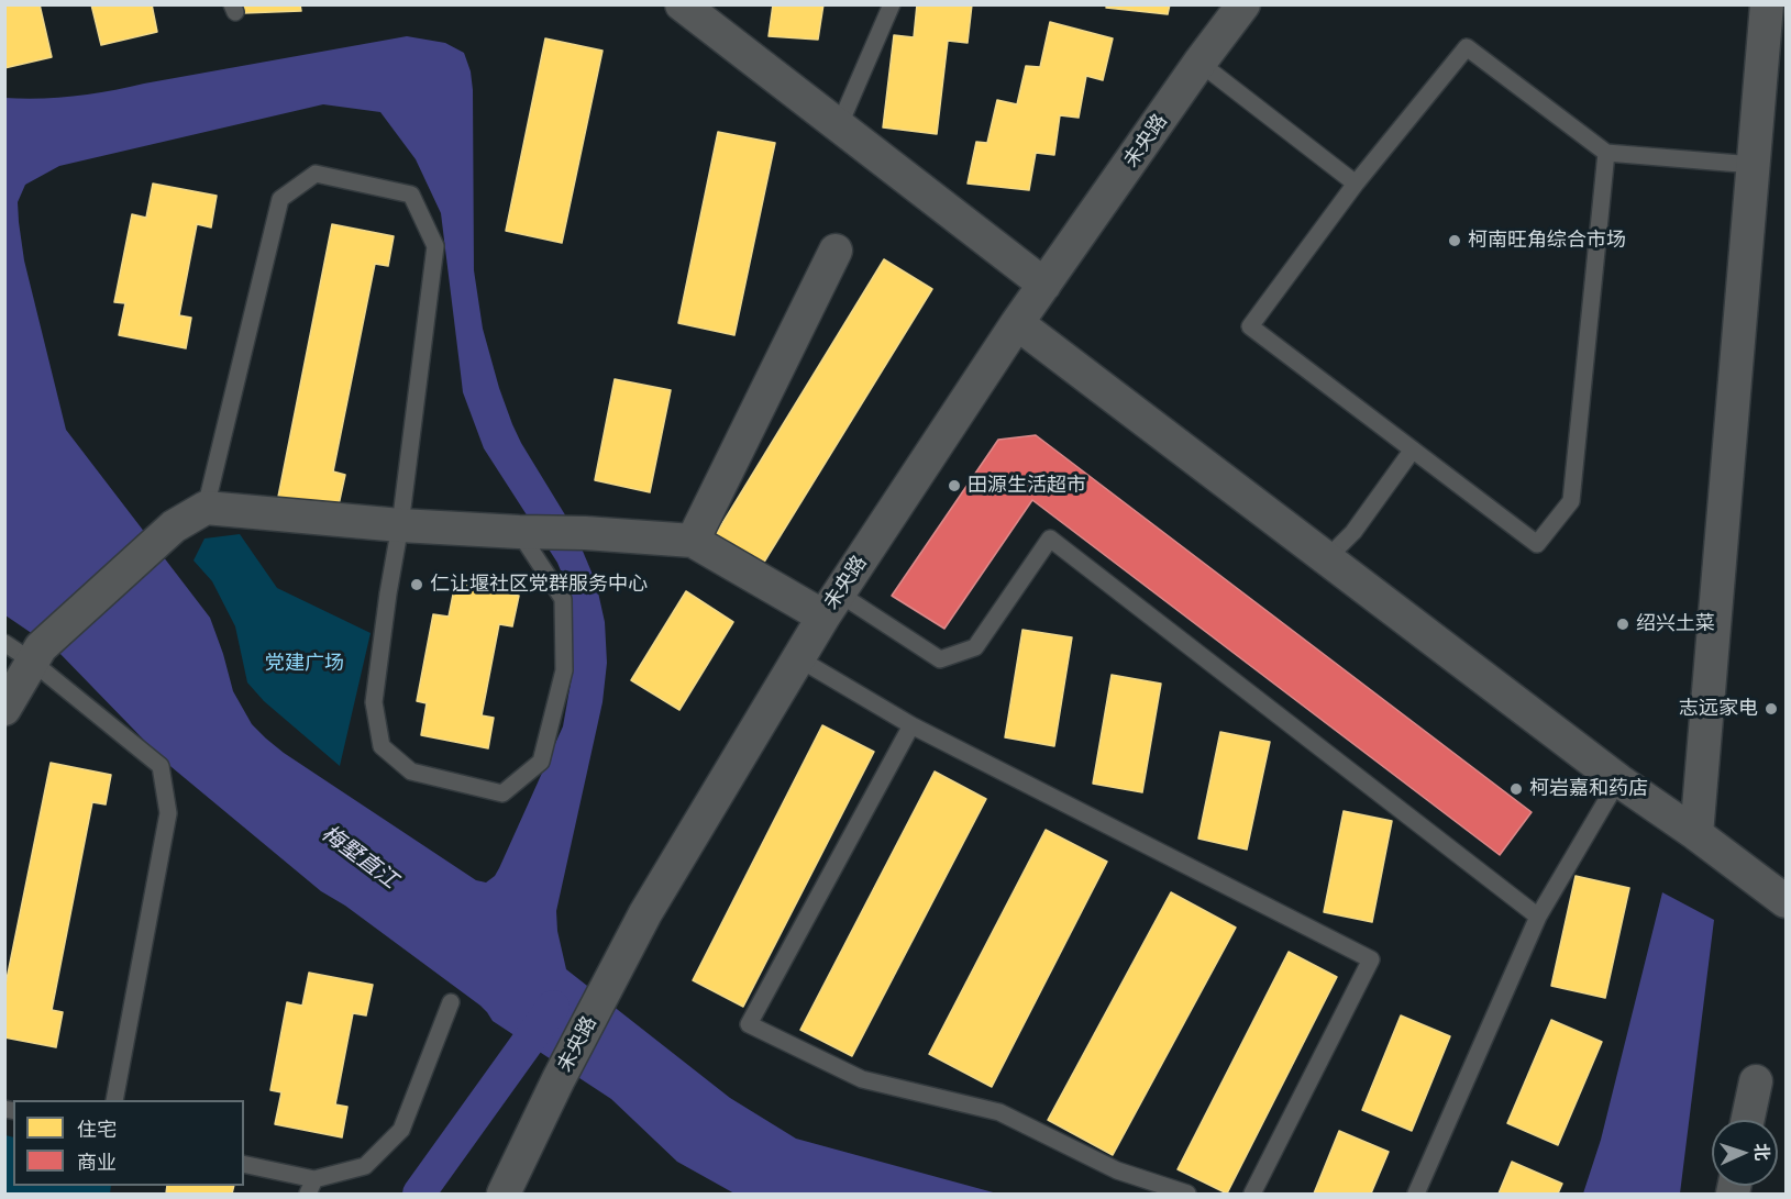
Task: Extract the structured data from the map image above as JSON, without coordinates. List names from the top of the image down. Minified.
{"streets":{"street":["未央路"]},"water":["梅墅直江"],"parks":["党建广场"],"places":["柯南旺角综合市场","田源生活超市","仁让堰社区党群服务中心","绍兴土菜","志远家电","柯岩嘉和药店"],"legend":["住宅","商业"],"north":"right"}
